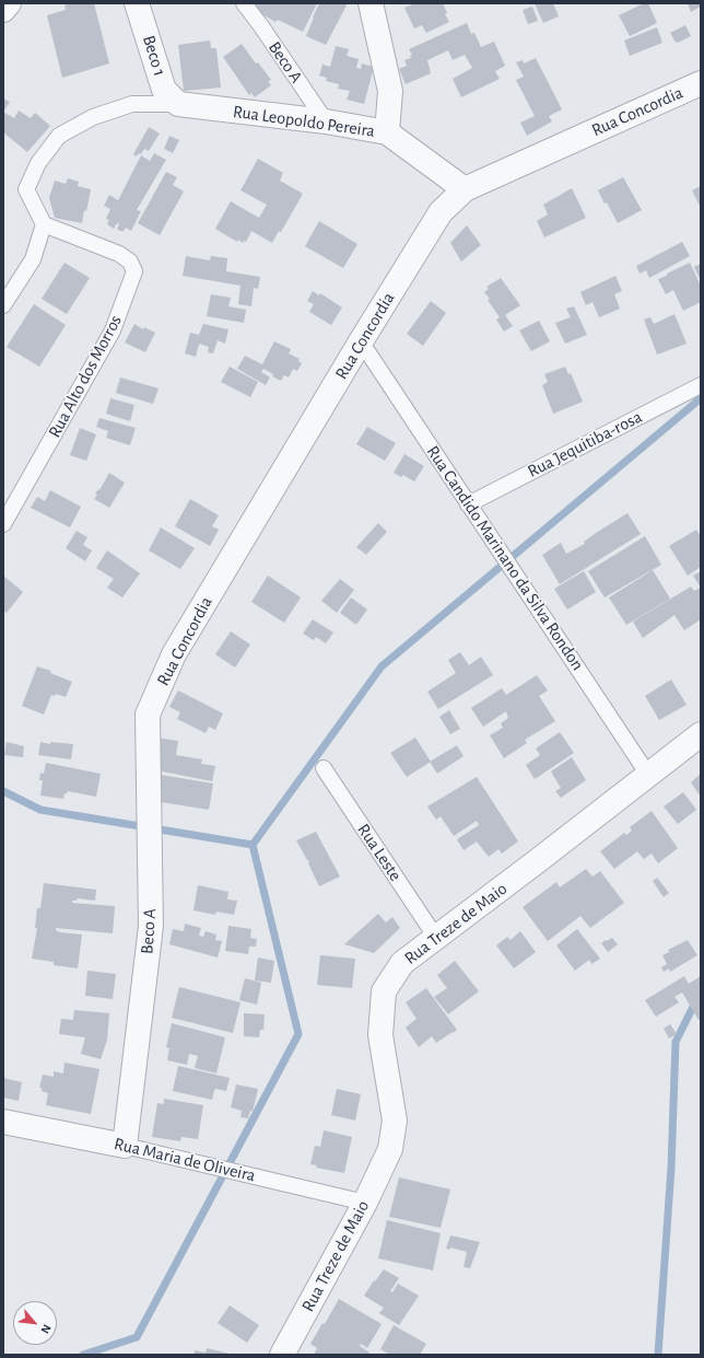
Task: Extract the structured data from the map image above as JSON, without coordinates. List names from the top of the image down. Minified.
{"streets":{"street":["Beco 1","Beco A","Rua Concordia","Rua Leopoldo Pereira","Rua Treze de Maio","Rua Maria de Oliveira"],"lane":["Rua Alto dos Morros","Rua Jequitiba-rosa","Rua Candido Marinano da Silva Rondon","Rua Leste"]},"crossings":[["Beco 1","Rua Leopoldo Pereira"],["Beco A","Rua Concordia"],["Beco A","Rua Leopoldo Pereira"],["Beco A","Rua Maria de Oliveira"],["Rua Concordia","Rua Leopoldo Pereira"],["Rua Concordia","Rua Candido Marinano da Silva Rondon"],["Rua Jequitiba-rosa","Rua Candido Marinano da Silva Rondon"],["Rua Candido Marinano da Silva Rondon","Rua Treze de Maio"],["Rua Leste","Rua Treze de Maio"],["Rua Treze de Maio","Rua Maria de Oliveira"]],"north":"bottom right"}
